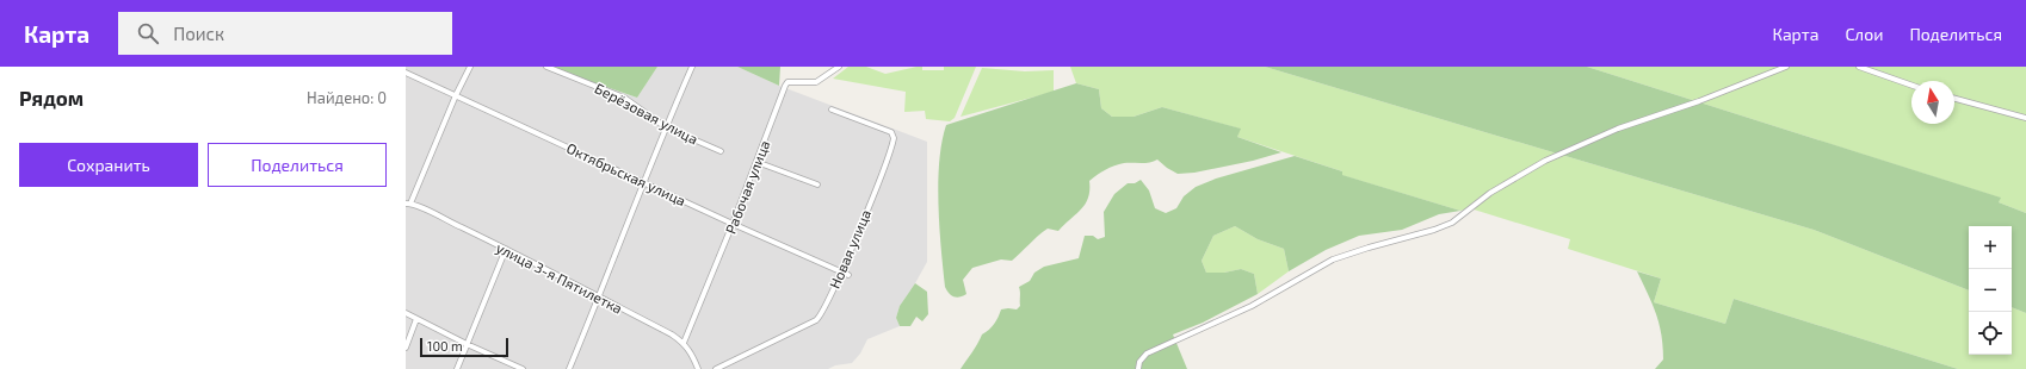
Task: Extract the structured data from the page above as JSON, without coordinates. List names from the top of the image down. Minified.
{"streets":{"street":["Берёзовая улица","Октябрьская улица","Рабочая улица","Новая улица","улица 3-я Пятилетка"]},"crossings":[["Октябрьская улица","Рабочая улица"],["Октябрьская улица","Новая улица"],["Рабочая улица","улица 3-я Пятилетка"]],"scale_bar":"100 m","north":"top","page":{"header":"Карта","search":"Поиск","nav":["Карта","Слои","Поделиться"],"heading":["Рядом","Найдено: 0"],"buttons":["Сохранить","Поделиться"],"map_buttons":["+","−"],"scale":"100 m"}}
